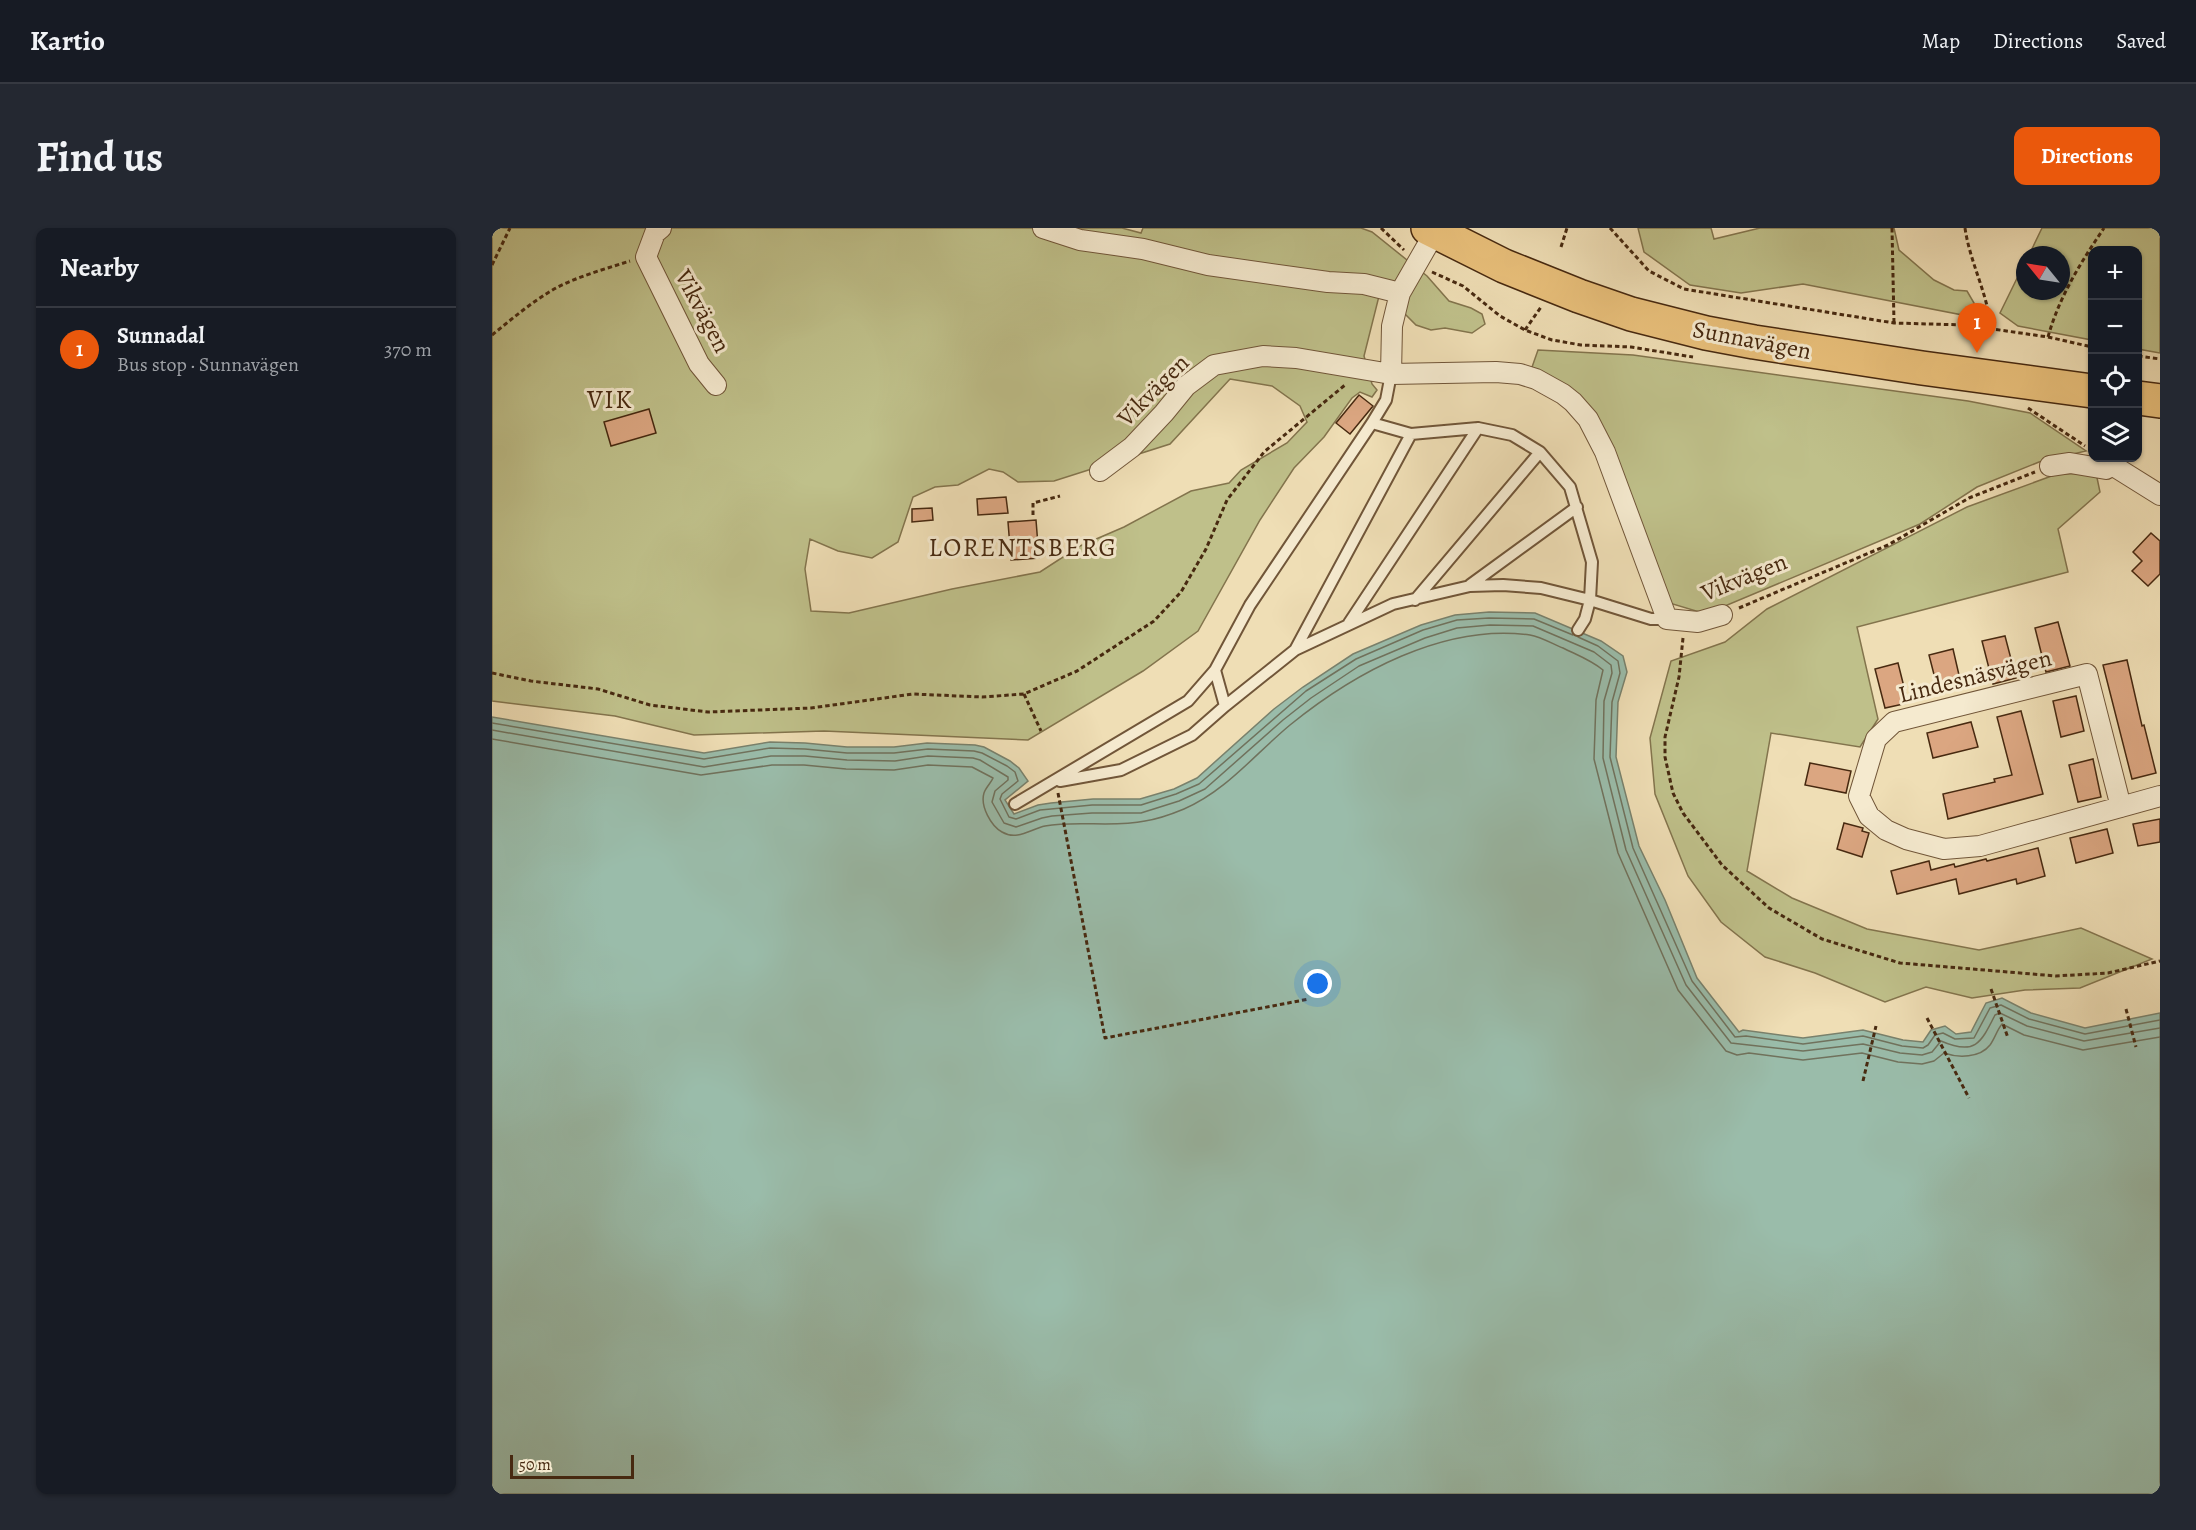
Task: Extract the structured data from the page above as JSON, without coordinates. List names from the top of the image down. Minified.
{"streets":{"highway":["Sunnavägen"],"street":["Vikvägen","Lindesnäsvägen"]},"districts":["VIK","LORENTSBERG"],"scale_bar":"50 m","north":"top left","page":{"header":"Kartio","nav":["Map","Directions","Saved"],"buttons":"Directions","title":"Find us","heading":"Nearby","map_buttons":["+","−"],"pins":"1","list":[{"mark":"1","name":"Sunnadal","note":"Bus stop · Sunnavägen","value":"370 m"}],"scale":"50 m"}}
